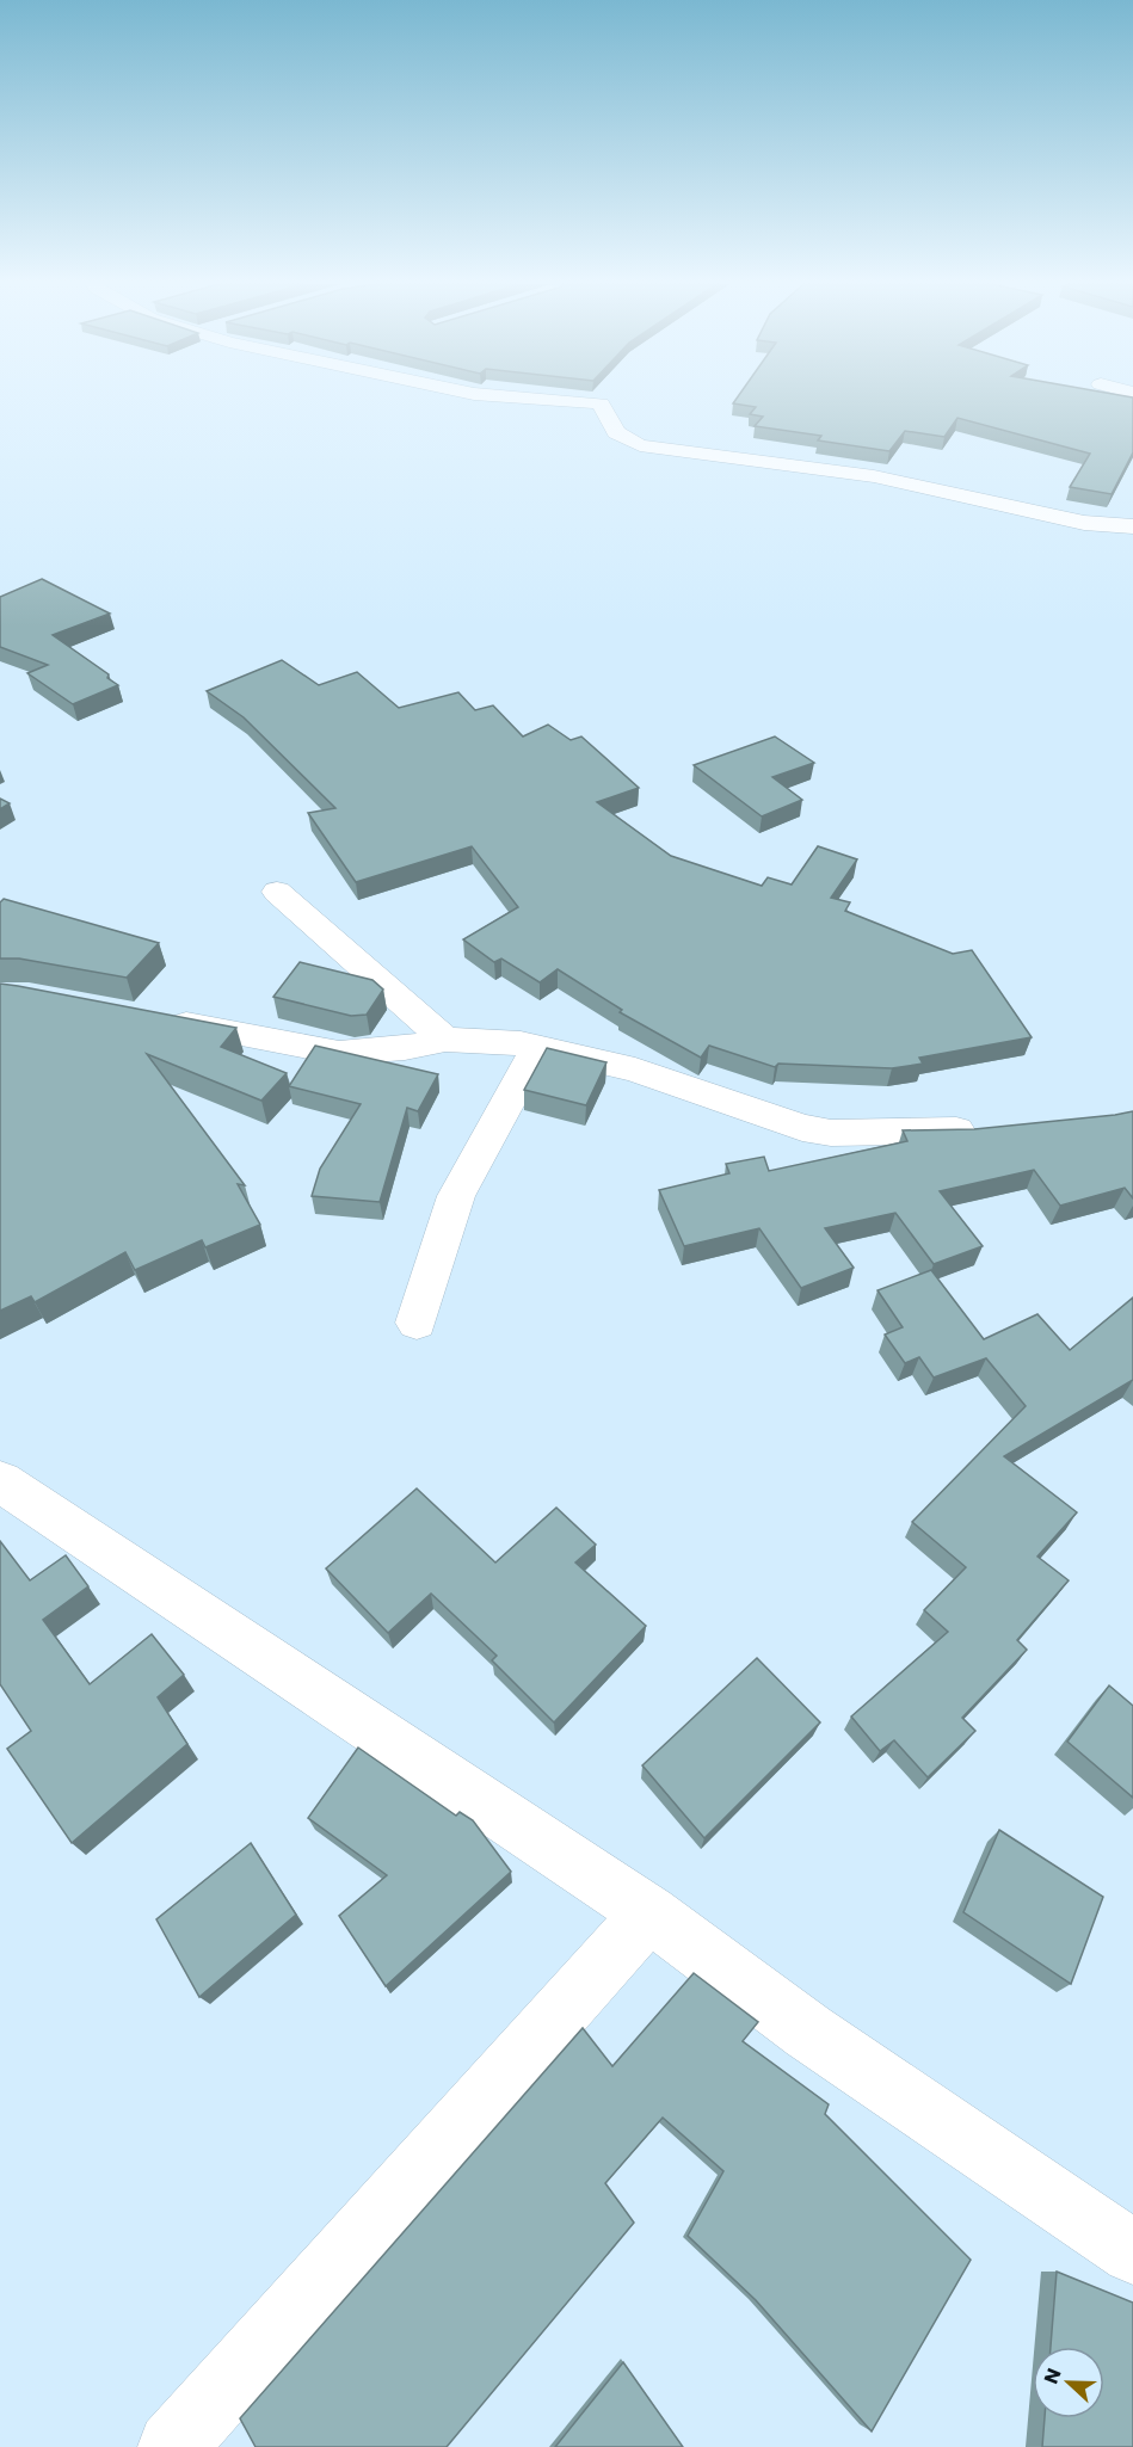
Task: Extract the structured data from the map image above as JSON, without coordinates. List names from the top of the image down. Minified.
{"north":"left"}
